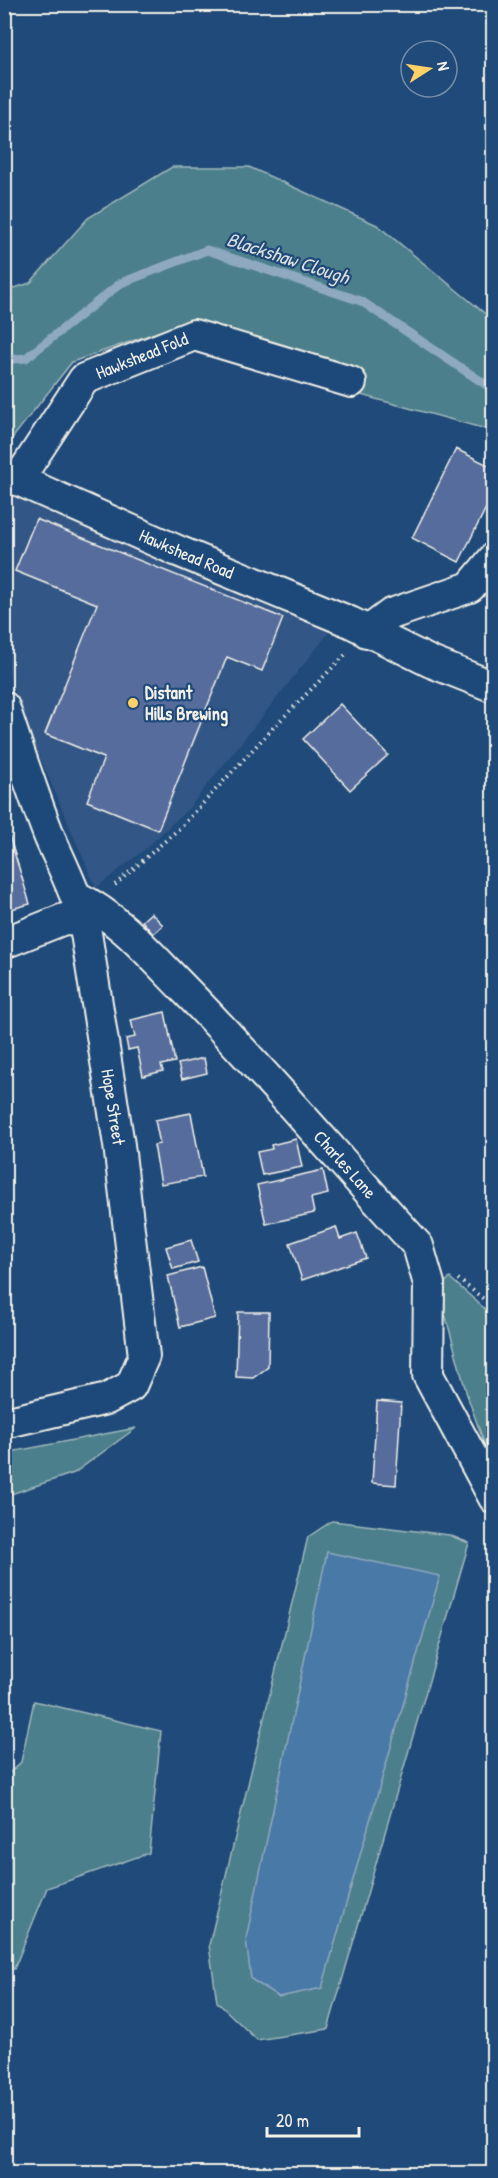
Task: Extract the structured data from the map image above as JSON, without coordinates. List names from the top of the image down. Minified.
{"streets":{"street":["Hawkshead Fold","Hawkshead Road","Hope Street","Charles Lane"]},"crossings":[["Hawkshead Fold","Hawkshead Road"],["Hope Street","Charles Lane"]],"water":["Blackshaw Clough"],"places":["Distant Hills Brewing"],"scale_bar":"20 m","north":"right"}
